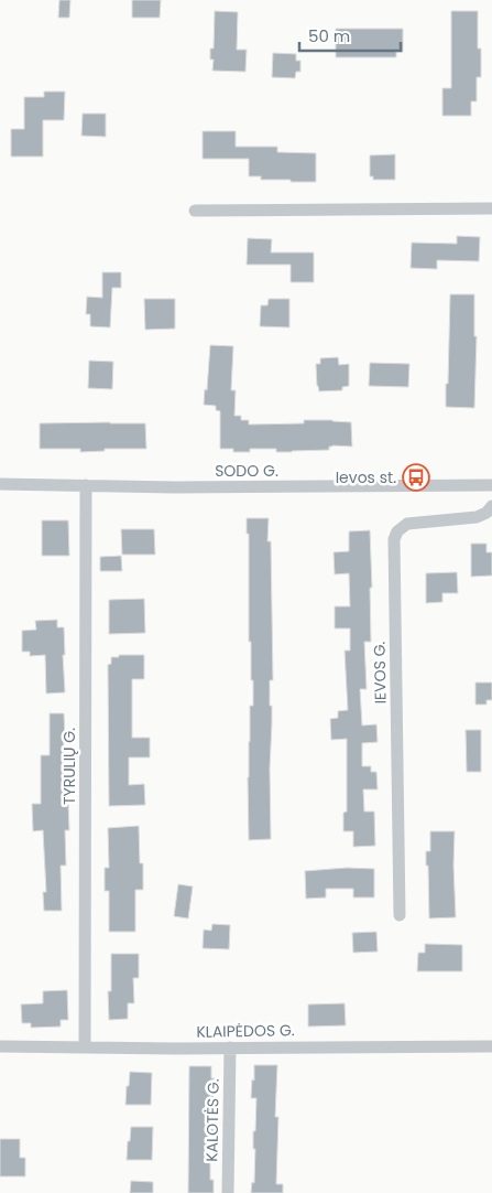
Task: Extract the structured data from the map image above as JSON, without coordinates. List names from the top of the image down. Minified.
{"streets":{"street":["SODO G.","IEVOS G.","TYRULIŲ G.","KLAIPĖDOS G.","KALOTĖS G."]},"crossings":[["SODO G.","TYRULIŲ G."],["TYRULIŲ G.","KLAIPĖDOS G."],["KLAIPĖDOS G.","KALOTĖS G."]],"places":{"bus stop":["Ievos st."]},"scale_bar":"50 m"}
